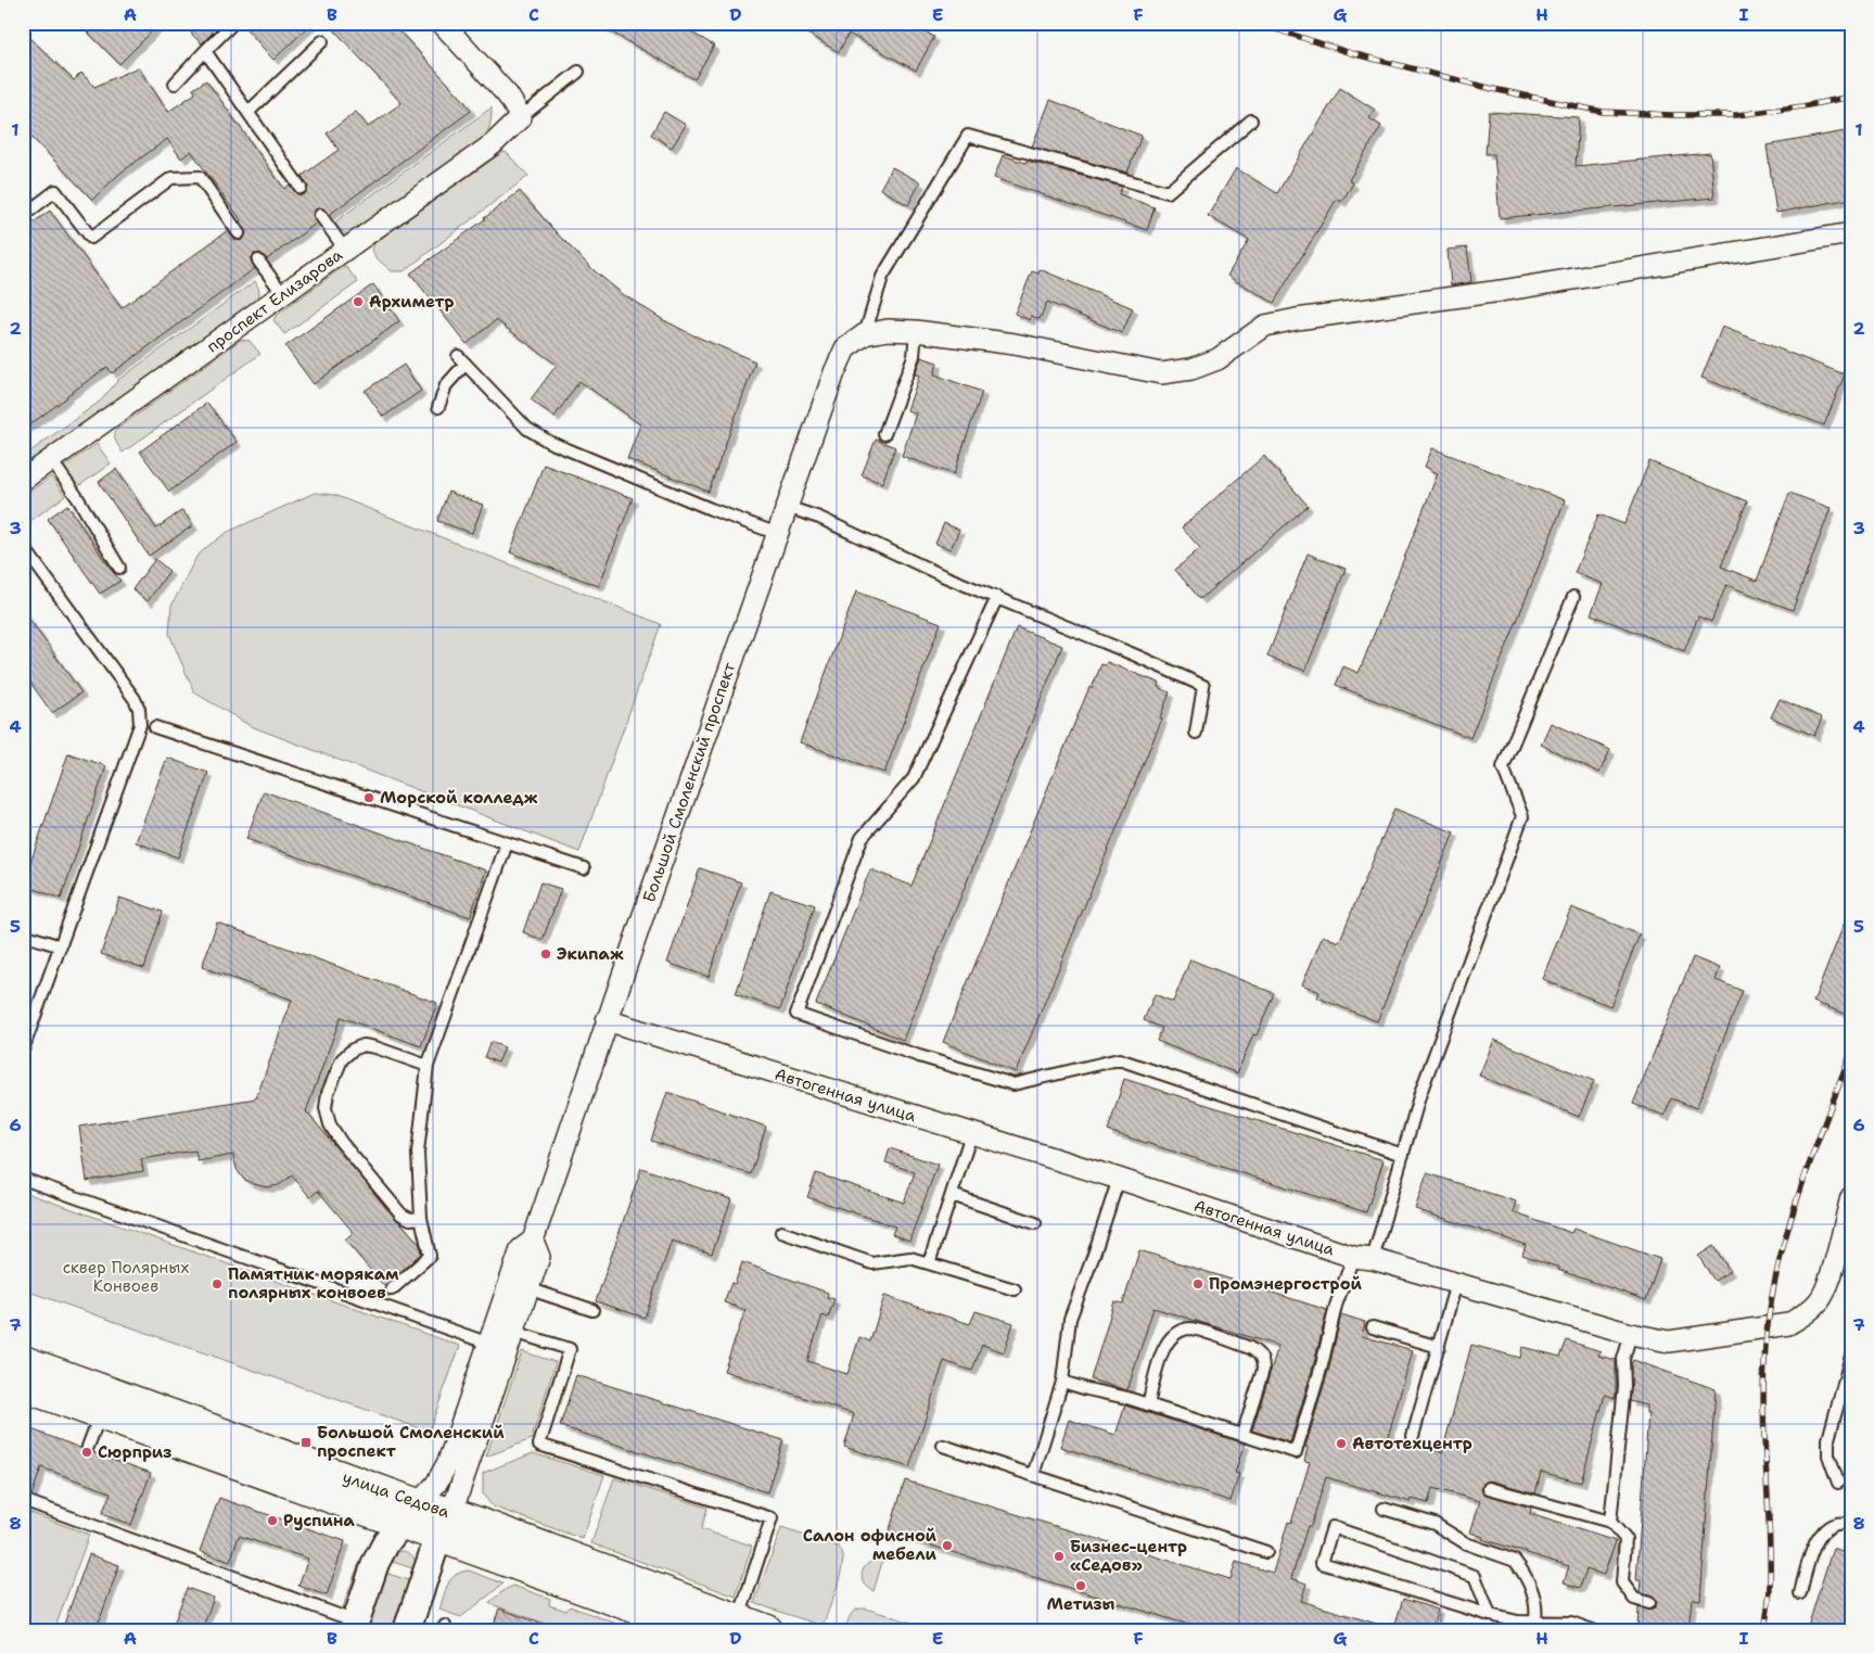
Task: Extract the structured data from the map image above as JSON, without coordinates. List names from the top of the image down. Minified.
{"streets":{"main road":["улица Седова"],"street":["проспект Елизарова","Большой Смоленский проспект","Автогенная улица"]},"crossings":[["Большой Смоленский проспект","Автогенная улица"],["Большой Смоленский проспект","улица Седова"]],"parks":["сквер Полярных Конвоев"],"places":{"other":["Архиметр","Морской колледж","Экипаж","Памятник морякам полярных конвоев","Промэнергострой","Автотехцентр","Сюрприз","Руспина","Салон офисной мебели","Бизнес-центр «Седов»","Метизы"],"transit":["Большой Смоленский проспект"]},"grid":{"columns":["A","B","C","D","E","F","G","H","I"],"rows":["1","2","3","4","5","6","7","8"]}}
